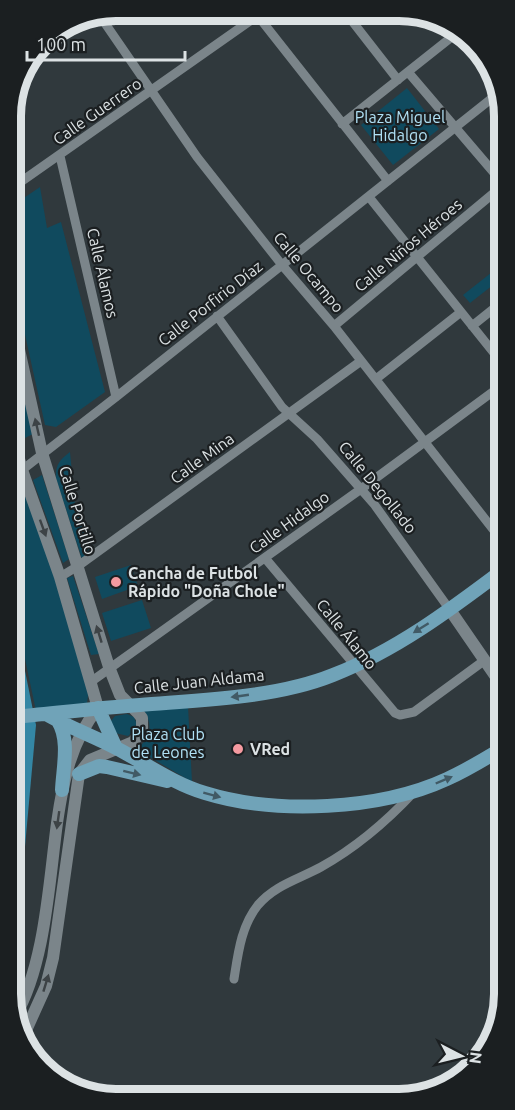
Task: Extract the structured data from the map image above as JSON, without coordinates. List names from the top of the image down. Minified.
{"streets":{"main road":["Calle Juan Aldama"],"street":["Calle Guerrero","Calle Niños Héroes","Calle Ocampo","Calle Álamos","Calle Porfirio Díaz","Calle Mina","Calle Degollado","Calle Portillo","Calle Hidalgo","Calle Álamo"]},"crossings":[["Calle Guerrero","Calle Ocampo"],["Calle Guerrero","Calle Álamos"],["Calle Niños Héroes","Calle Ocampo"],["Calle Ocampo","Calle Porfirio Díaz"],["Calle Ocampo","Calle Mina"],["Calle Ocampo","Calle Hidalgo"],["Calle Álamos","Calle Porfirio Díaz"],["Calle Porfirio Díaz","Calle Degollado"],["Calle Porfirio Díaz","Calle Portillo"],["Calle Mina","Calle Degollado"],["Calle Mina","Calle Portillo"],["Calle Degollado","Calle Hidalgo"],["Calle Degollado","Calle Álamo"],["Calle Degollado","Calle Juan Aldama"],["Calle Portillo","Calle Hidalgo"],["Calle Portillo","Calle Juan Aldama"],["Calle Hidalgo","Calle Álamo"],["Calle Álamo","Calle Juan Aldama"]],"parks":["Plaza Miguel Hidalgo","Plaza Club de Leones"],"places":["Cancha de Futbol Rápido \"Doña Chole\"","VRed"],"scale_bar":"100 m","north":"right"}
